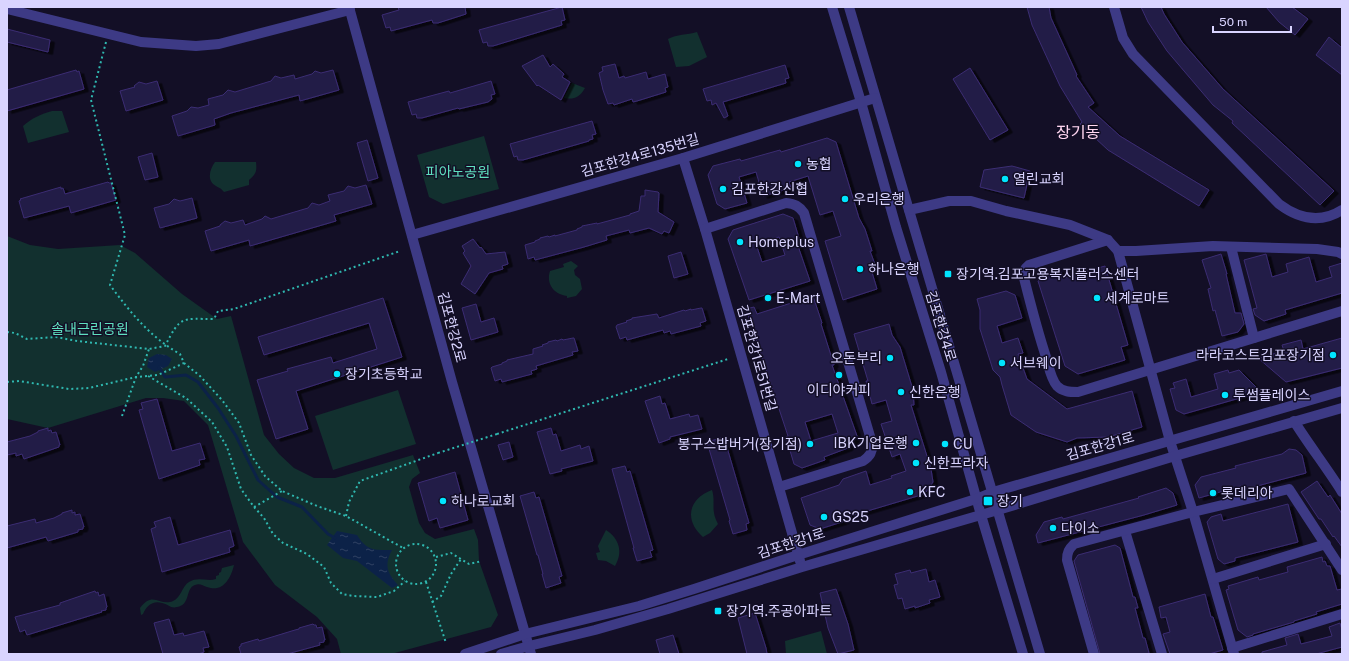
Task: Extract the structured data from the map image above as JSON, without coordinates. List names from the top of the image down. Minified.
{"streets":{"street":["김포한강4로135번길","김포한강4로","김포한강2로","김포한강1로51번길","김포한강1로"]},"crossings":[["김포한강4로135번길","김포한강4로"],["김포한강4로135번길","김포한강2로"],["김포한강4로135번길","김포한강1로51번길"],["김포한강4로","김포한강1로"],["김포한강2로","김포한강1로"],["김포한강1로51번길","김포한강1로"]],"districts":["장기동"],"parks":["피아노공원","솔내근린공원"],"places":{"other":["농협","열린교회","김포한강신협","우리은행","Homeplus","하나은행","E-Mart","세계로마트","라라코스트김포장기점","오돈부리","서브웨이","장기초등학교","이디야커피","신한은행","투썸플레이스","IBK기업은행","봉구스밥버거(장기점)","CU","신한프라자","KFC","롯데리아","하나로교회","GS25","다이소"],"transit":["장기역.김포고용복지플러스센터","장기","장기역.주공아파트"]},"scale_bar":"50 m"}
